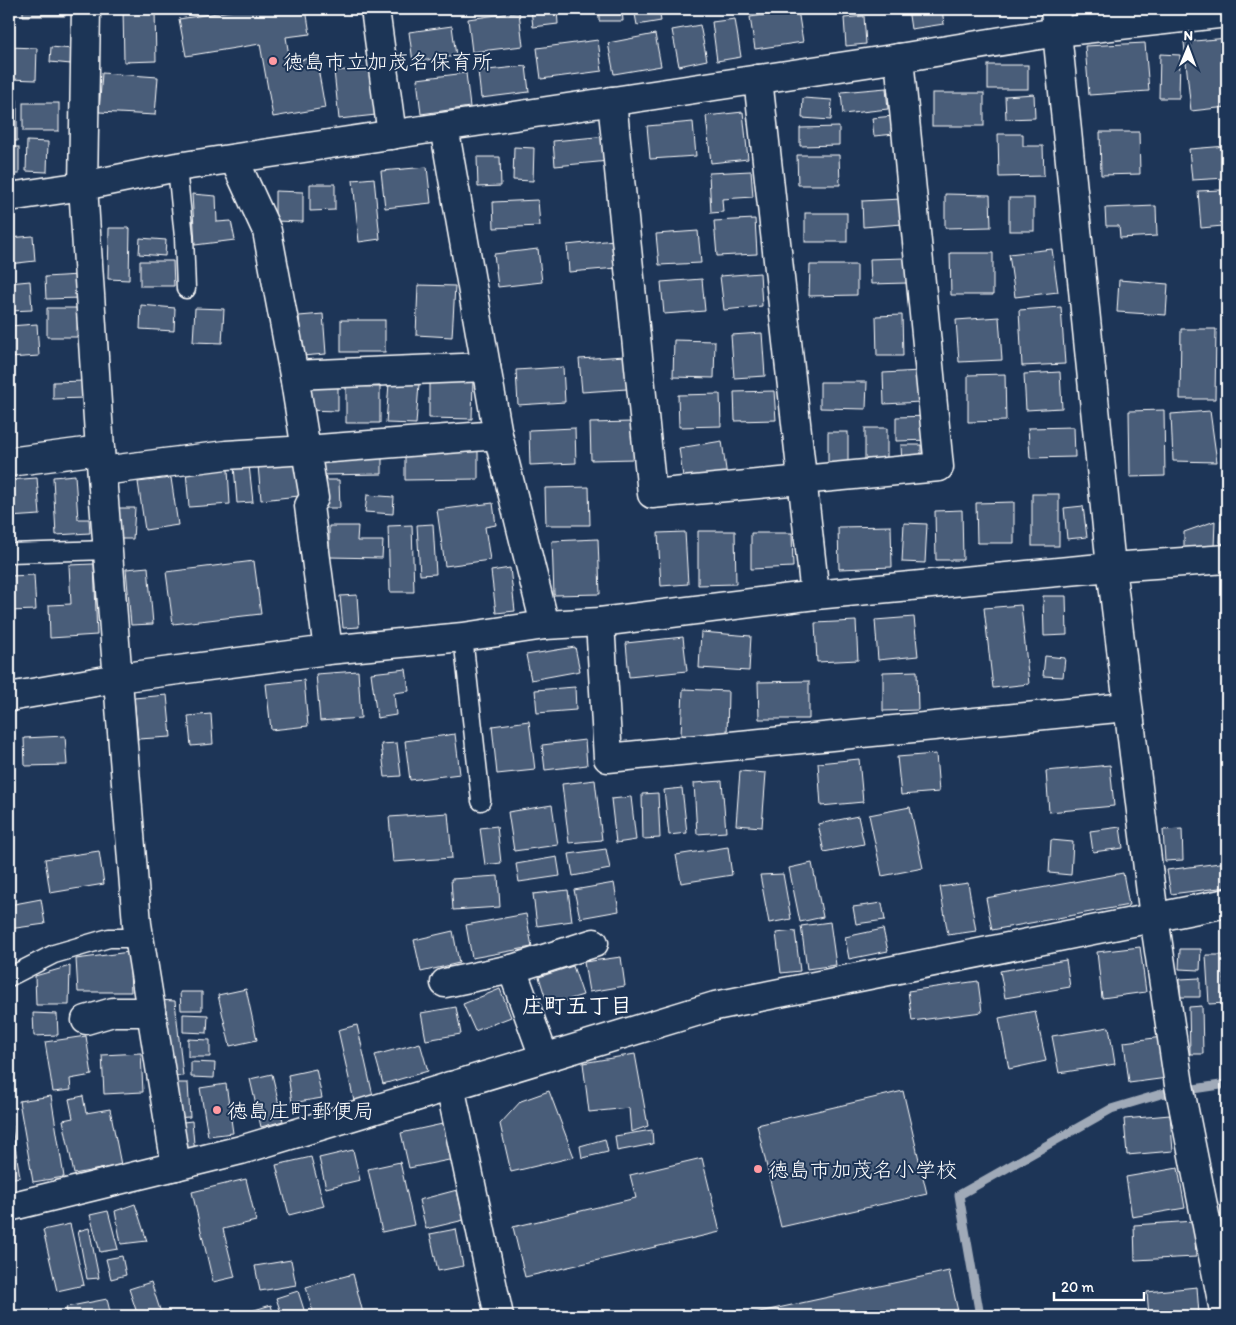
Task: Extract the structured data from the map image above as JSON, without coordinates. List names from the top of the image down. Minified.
{"districts":["庄町五丁目"],"places":["徳島市立加茂名保育所","徳島庄町郵便局","徳島市加茂名小学校"],"scale_bar":"20 m","north":"top"}
